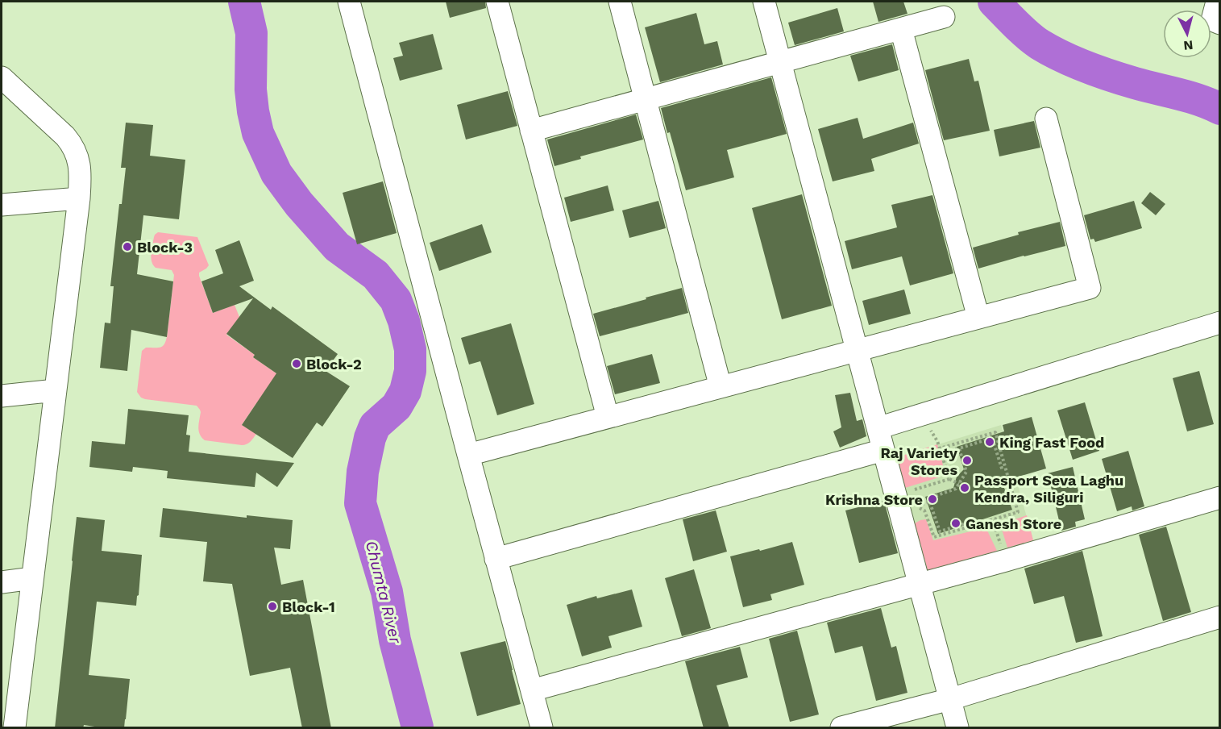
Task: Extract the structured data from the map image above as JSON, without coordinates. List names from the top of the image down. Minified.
{"water":["Chumta River"],"places":["Block-3","Block-2","King Fast Food","Raj Variety Stores","Passport Seva Laghu Kendra, Siliguri","Krishna Store","Ganesh Store","Block-1"],"north":"bottom"}
